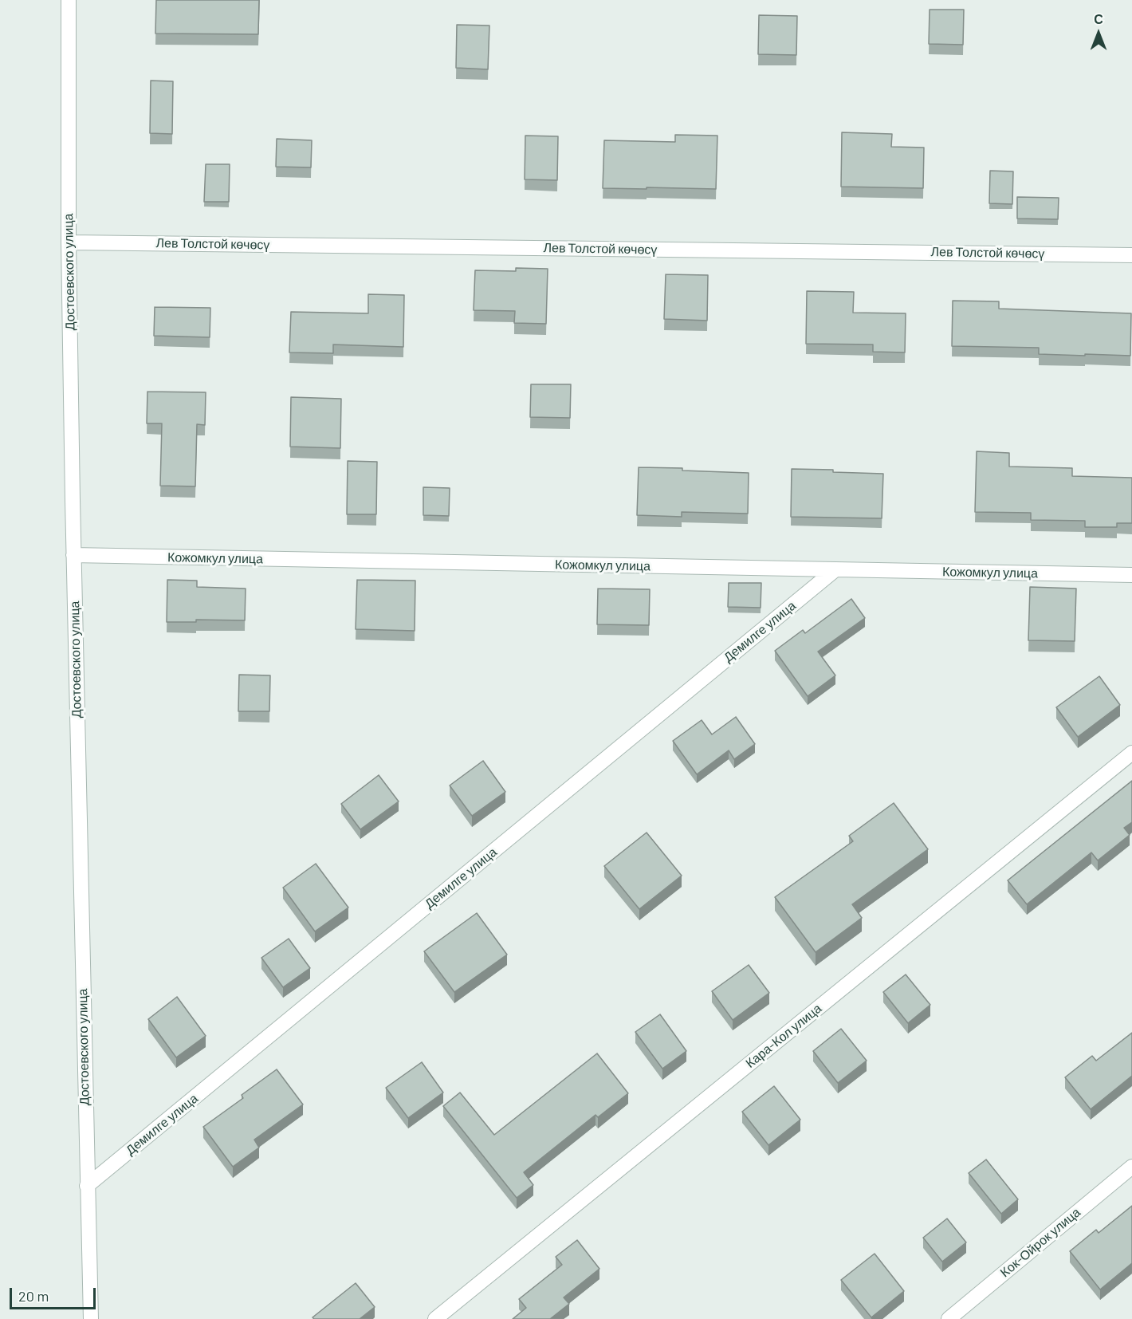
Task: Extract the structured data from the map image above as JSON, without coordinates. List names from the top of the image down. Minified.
{"streets":{"street":["Лев Толстой көчөсү","Достоевского улица","Кожомкул улица","Демилге улица","Кара-Кол улица","Кок-Ойрок улица"]},"crossings":[["Лев Толстой көчөсү","Достоевского улица"],["Достоевского улица","Кожомкул улица"],["Достоевского улица","Демилге улица"],["Кожомкул улица","Демилге улица"]],"scale_bar":"20 m","north":"top"}
